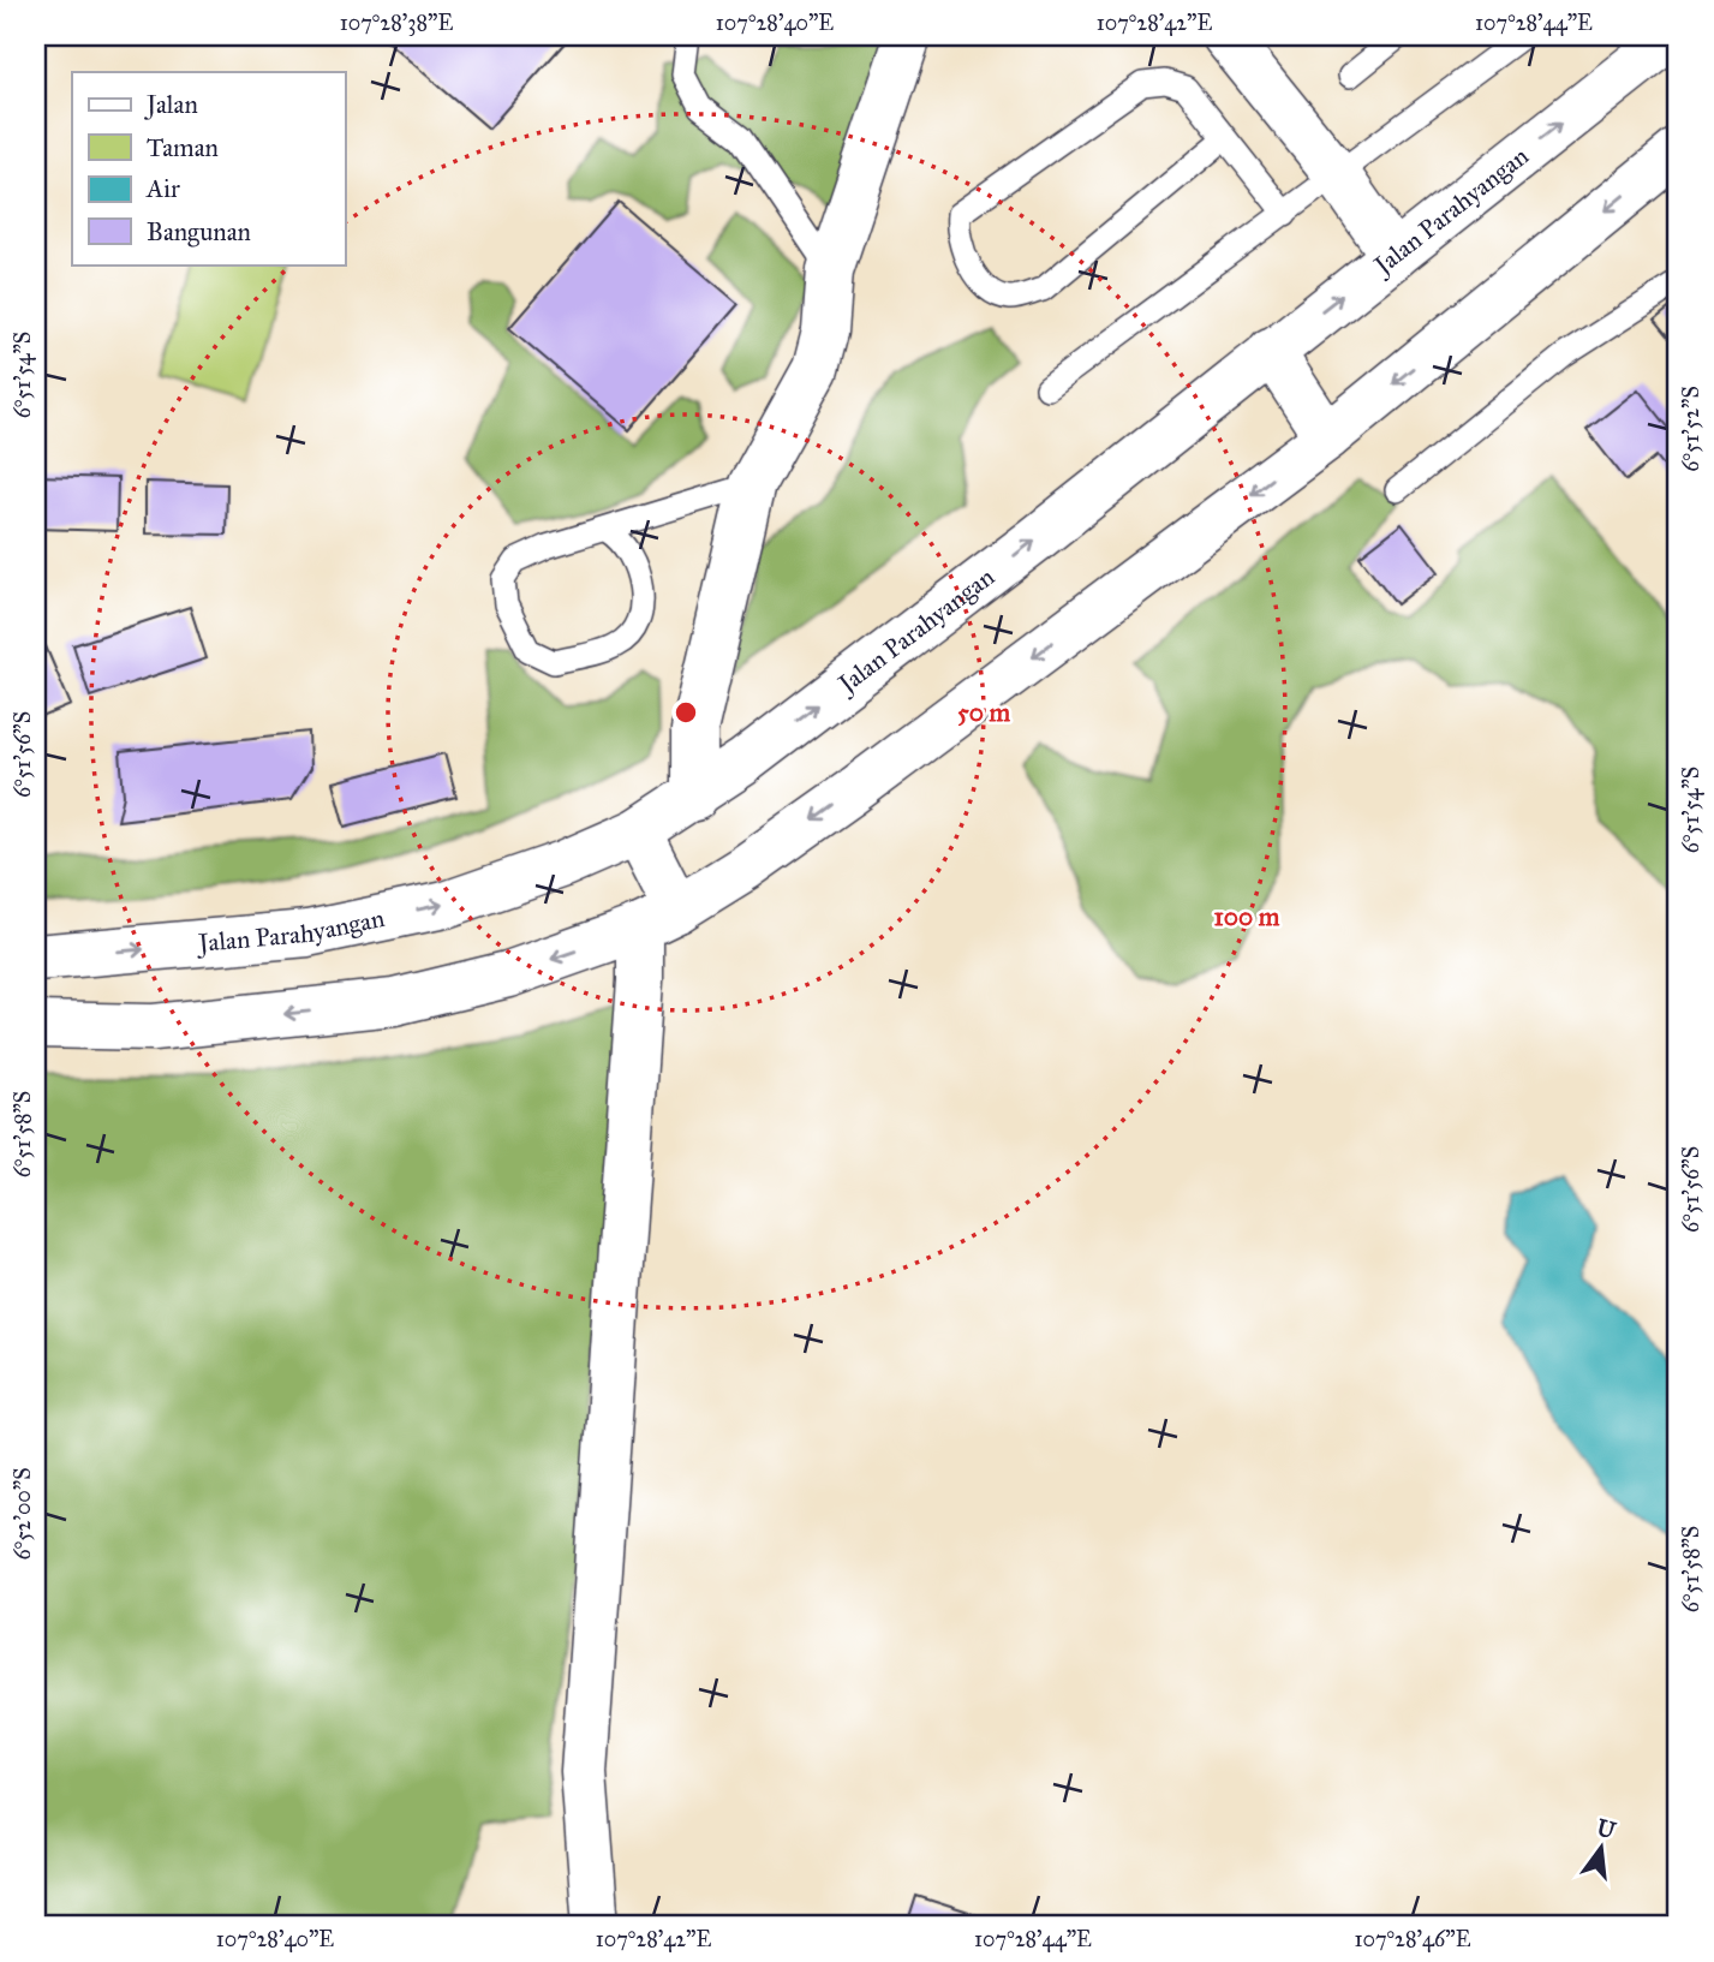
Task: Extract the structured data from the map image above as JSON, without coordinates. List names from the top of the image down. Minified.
{"streets":{"main road":["Jalan Parahyangan"]},"legend":["Jalan","Taman","Air","Bangunan"],"north":"top","coordinates":["107°28'38\"E","107°28'40\"E","107°28'42\"E","107°28'44\"E","6°51'54\"S","6°51'52\"S","6°51'56\"S","6°51'58\"S","6°52'00\"S","107°28'46\"E"],"rings":["50 m","100 m"]}
